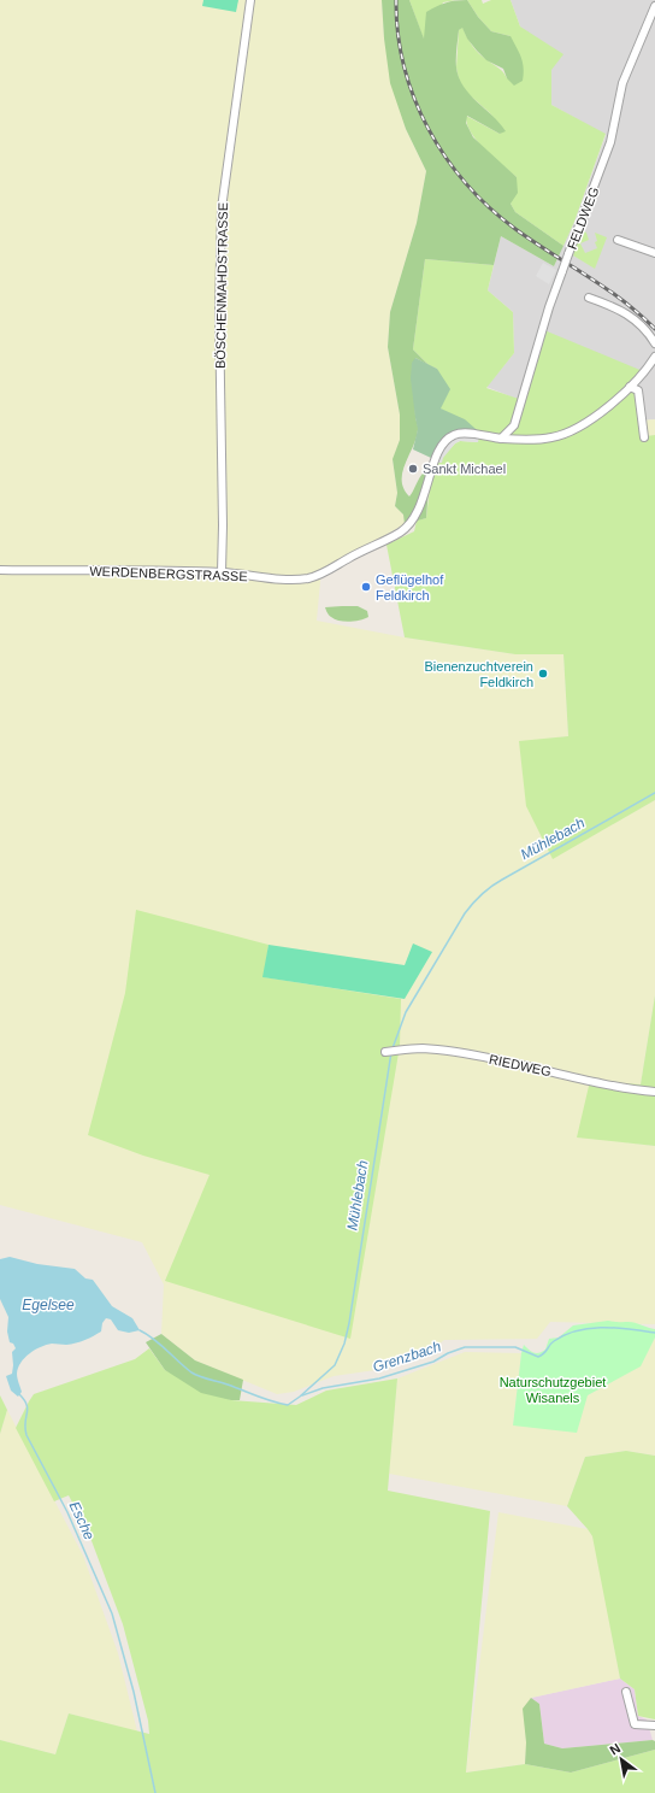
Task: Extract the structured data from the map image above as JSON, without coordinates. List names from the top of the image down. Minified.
{"streets":{"street":["FELDWEG","BÖSCHENMAHDSTRASSE","WERDENBERGSTRASSE","RIEDWEG"]},"crossings":[["FELDWEG","WERDENBERGSTRASSE"],["BÖSCHENMAHDSTRASSE","WERDENBERGSTRASSE"]],"water":["Mühlebach","Egelsee","Grenzbach","Esche"],"parks":["Naturschutzgebiet Wisanels"],"places":["Sankt Michael","Geflügelhof Feldkirch","Bienenzuchtverein Feldkirch"],"north":"top left"}
